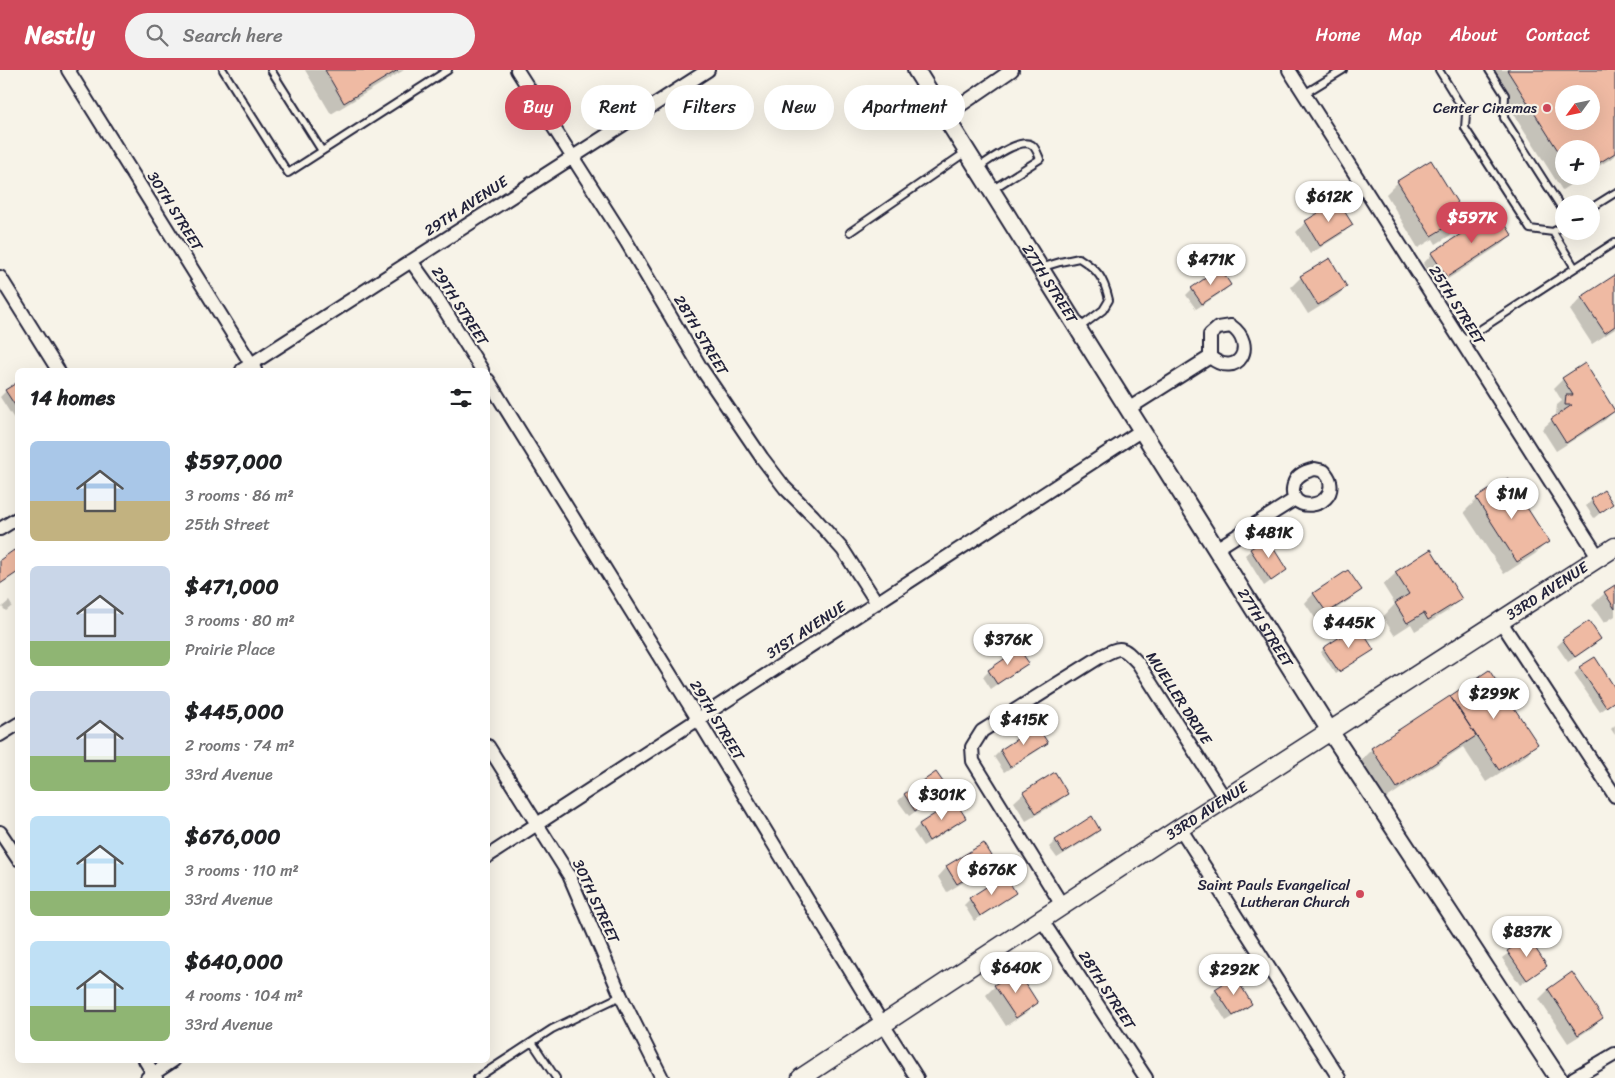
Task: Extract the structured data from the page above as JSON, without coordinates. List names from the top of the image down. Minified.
{"streets":{"main road":["33RD AVENUE"],"street":["29TH AVENUE","30TH STREET","27TH STREET","25TH STREET","29TH STREET","28TH STREET","31ST AVENUE","MUELLER DRIVE"]},"crossings":[["29TH AVENUE","30TH STREET"],["29TH AVENUE","29TH STREET"],["29TH AVENUE","28TH STREET"],["30TH STREET","31ST AVENUE"],["27TH STREET","33RD AVENUE"],["27TH STREET","31ST AVENUE"],["25TH STREET","33RD AVENUE"],["29TH STREET","33RD AVENUE"],["29TH STREET","31ST AVENUE"],["28TH STREET","33RD AVENUE"],["28TH STREET","31ST AVENUE"],["33RD AVENUE","MUELLER DRIVE"]],"places":["Center Cinemas","Saint Pauls Evangelical Lutheran Church"],"north":"bottom left","page":{"header":"Nestly","search":"Search here","nav":["Home","Map","About","Contact"],"map_buttons":["+","−"],"chip":["Buy","Rent","Filters","New","Apartment"],"price":["$612K","$597K","$471K","$1M","$481K","$445K","$376K","$299K","$415K","$301K","$676K","$837K","$640K","$292K"],"heading":"14 homes","list":[{"name":"$597,000","note":"3 rooms · 86 m² · 25th Street"},{"name":"$471,000","note":"3 rooms · 80 m² · Prairie Place"},{"name":"$445,000","note":"2 rooms · 74 m² · 33rd Avenue"},{"name":"$676,000","note":"3 rooms · 110 m² · 33rd Avenue"},{"name":"$640,000","note":"4 rooms · 104 m² · 33rd Avenue"}]}}
